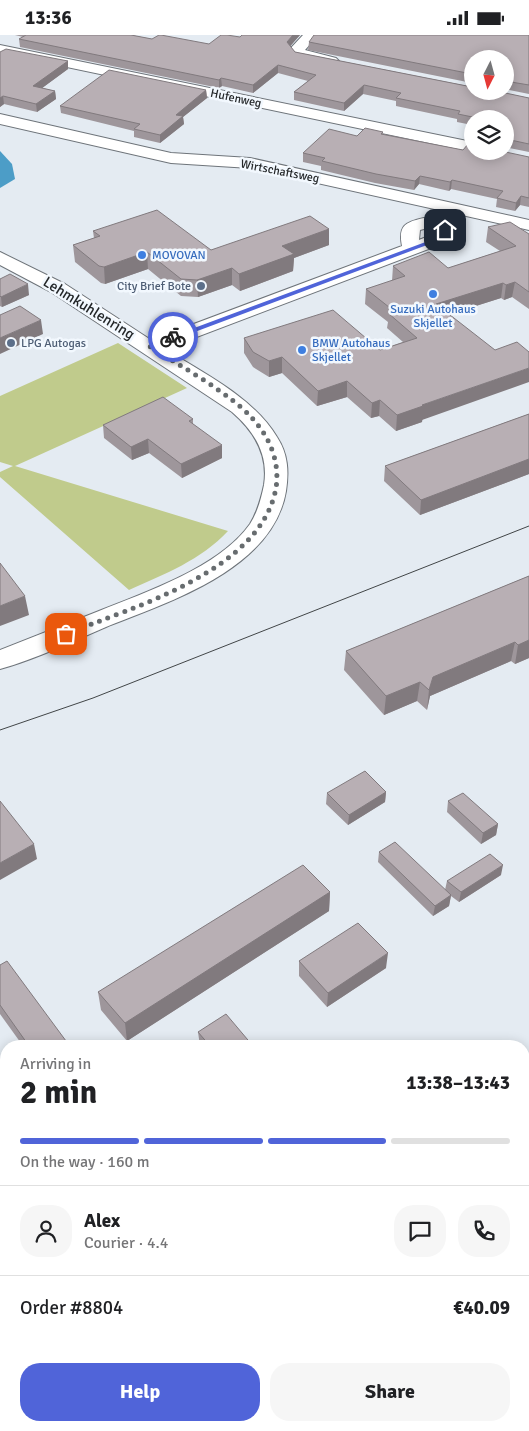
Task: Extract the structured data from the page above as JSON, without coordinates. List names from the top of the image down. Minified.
{"streets":{"street":["Hufenweg","Wirtschaftsweg","Lehmkuhlenring"]},"places":["MOVOVAN","City Brief Bote","Suzuki Autohaus Skjellet","LPG Autogas","BMW Autohaus Skjellet"],"north":"bottom","page":{"status":"13:36","heading":["2 min","Arriving in","13:38–13:43"],"panel":["Alex","Courier · 4.4","Order #8804","€40.09"],"bar":"On the way · 160 m","buttons":["Help","Share"]}}
